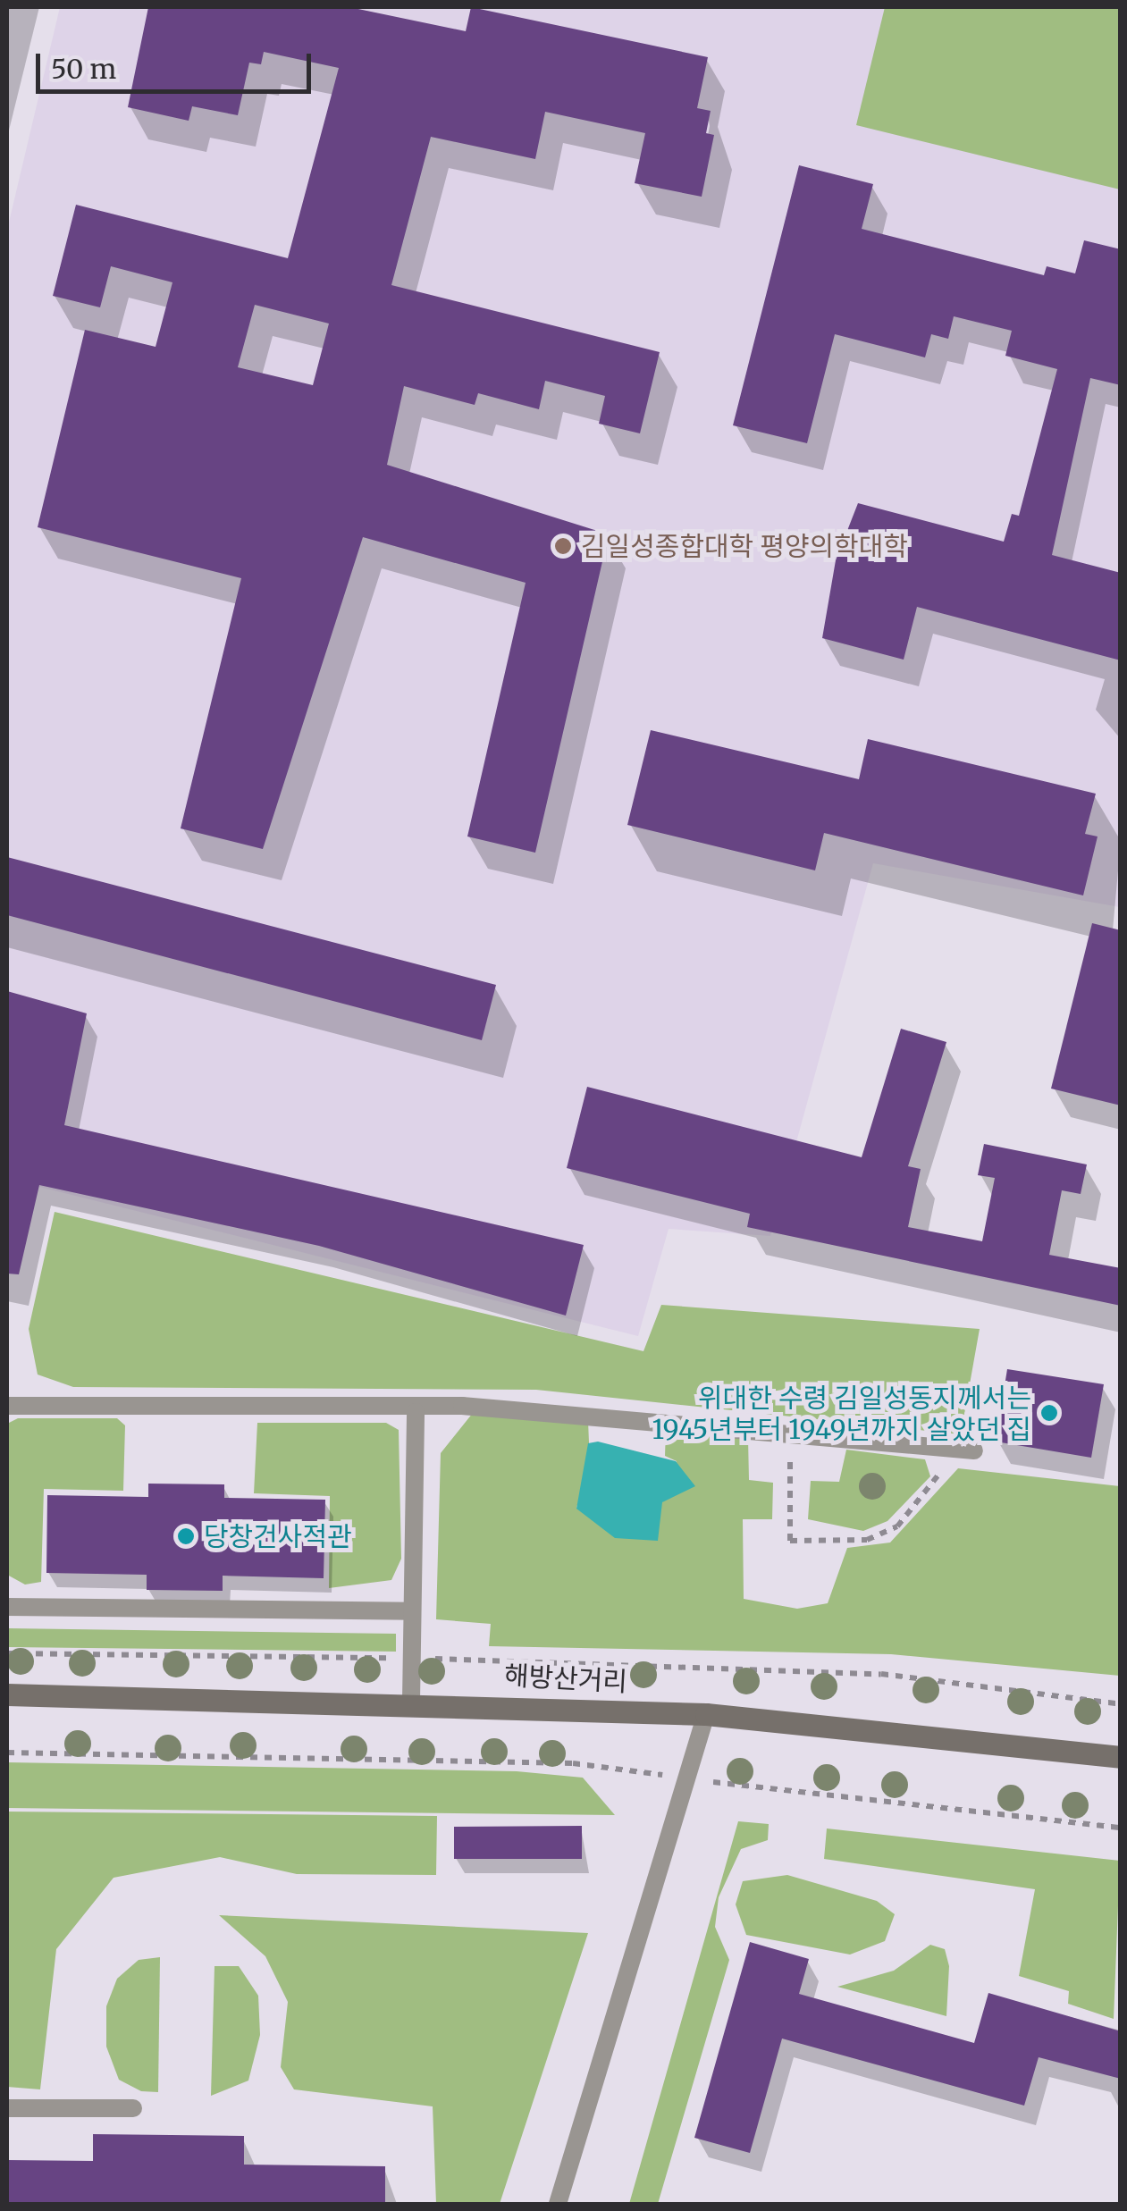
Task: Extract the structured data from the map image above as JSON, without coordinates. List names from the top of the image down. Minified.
{"streets":{"main road":["해방산거리"]},"places":["김일성종합대학 평양의학대학","위대한 수령 김일성동지께서는 1945년부터 1949년까지 살았던 집","당창건사적관"],"scale_bar":"50 m"}
